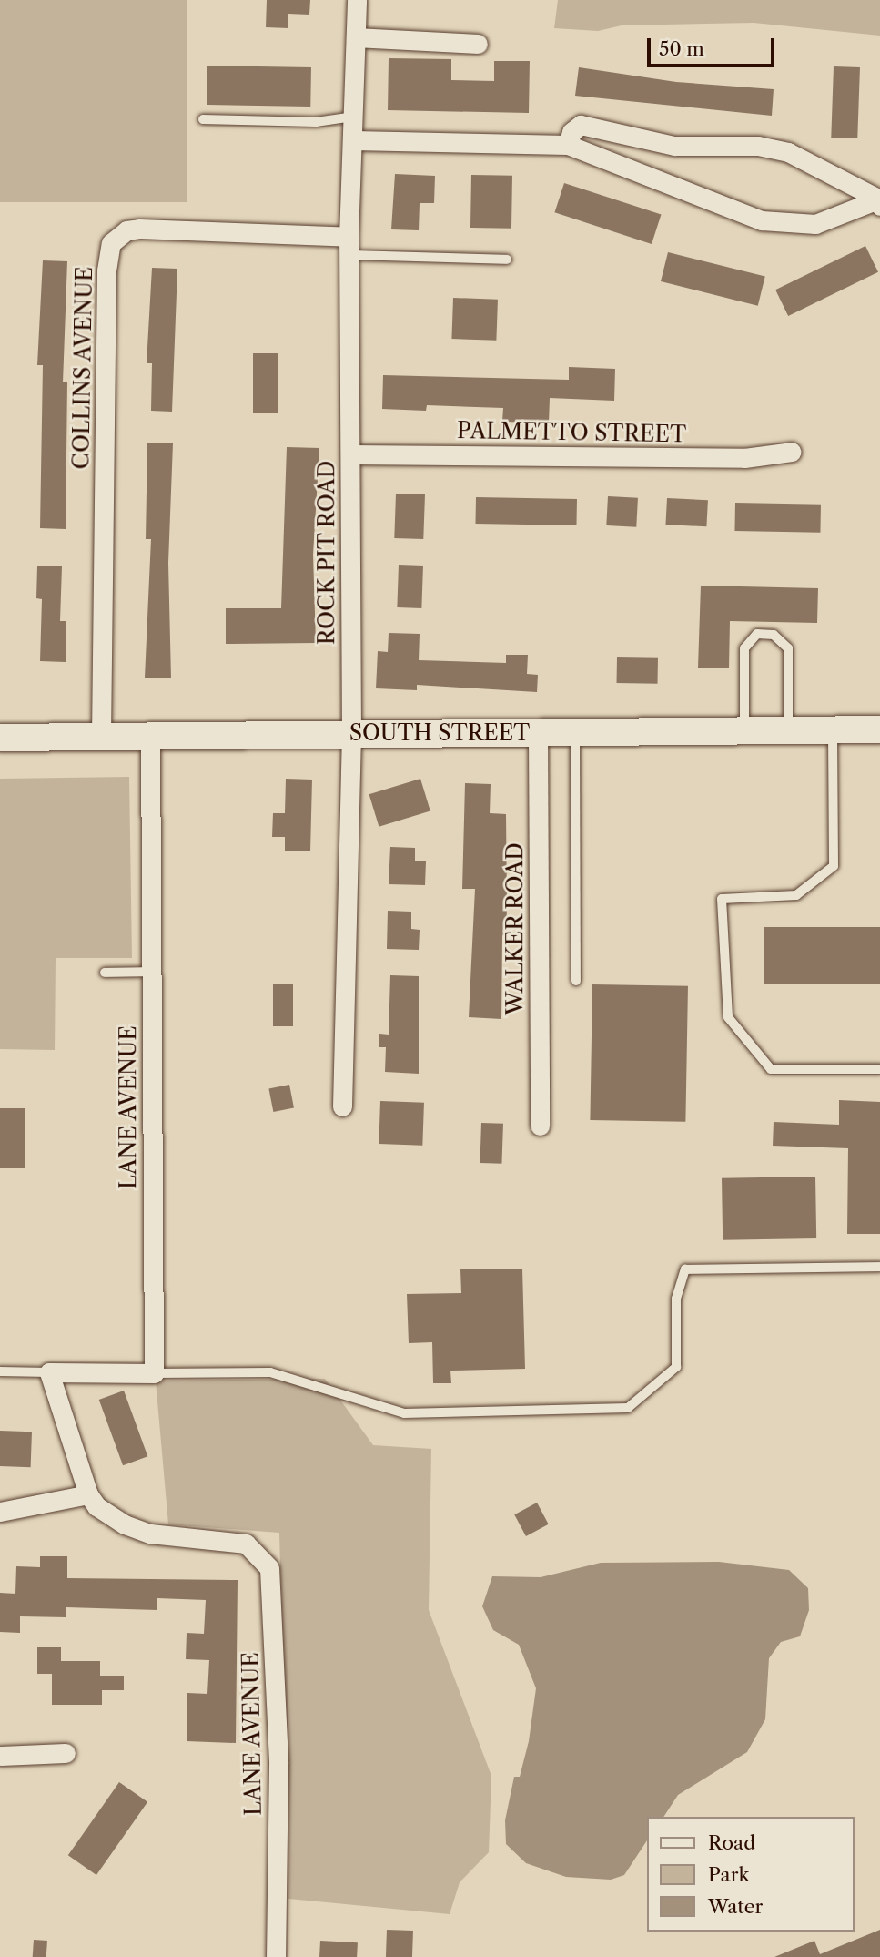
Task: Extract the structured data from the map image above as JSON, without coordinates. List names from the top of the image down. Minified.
{"streets":{"main road":["SOUTH STREET"],"street":["COLLINS AVENUE","PALMETTO STREET","ROCK PIT ROAD","WALKER ROAD","LANE AVENUE"]},"crossings":[["COLLINS AVENUE","ROCK PIT ROAD"],["COLLINS AVENUE","SOUTH STREET"],["PALMETTO STREET","ROCK PIT ROAD"],["ROCK PIT ROAD","SOUTH STREET"],["SOUTH STREET","WALKER ROAD"],["SOUTH STREET","LANE AVENUE"]],"legend":["Road","Park","Water"],"scale_bar":"50 m"}
